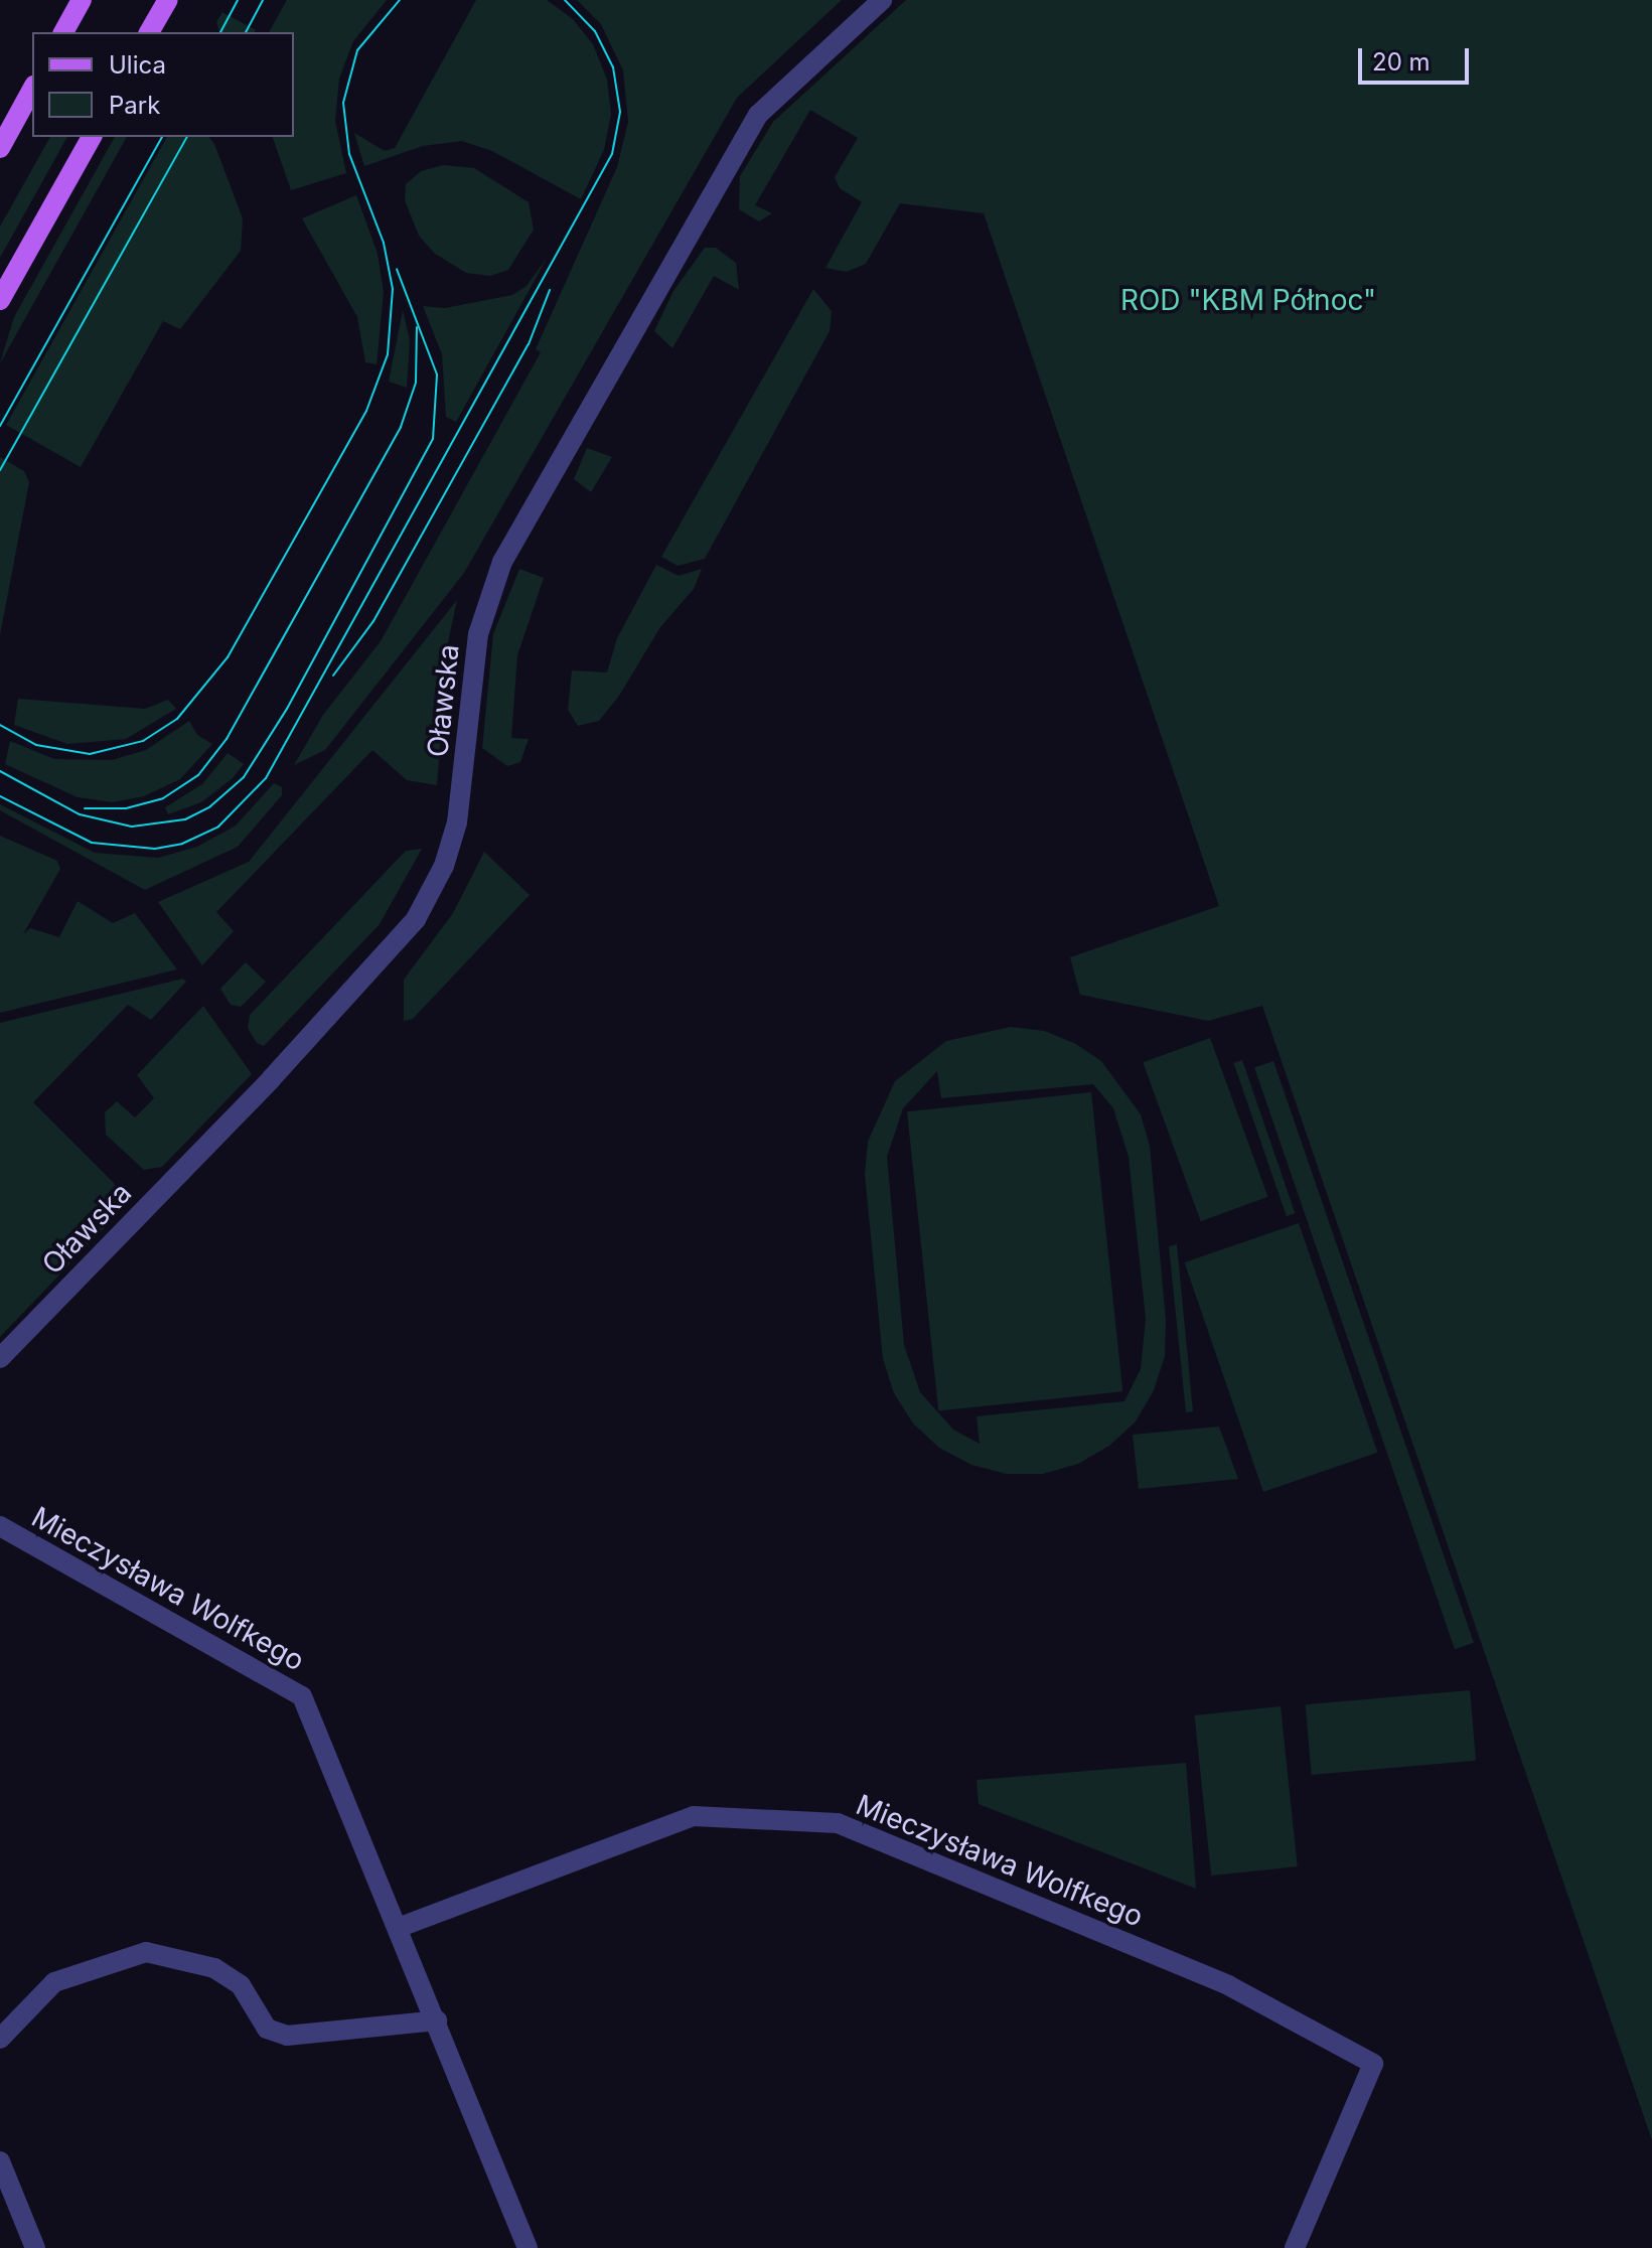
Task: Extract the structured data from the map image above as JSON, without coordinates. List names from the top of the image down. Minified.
{"streets":{"street":["Oławska","Mieczysława Wolfkego"]},"parks":["ROD \"KBM Północ\""],"legend":["Ulica","Park"],"scale_bar":"20 m"}
